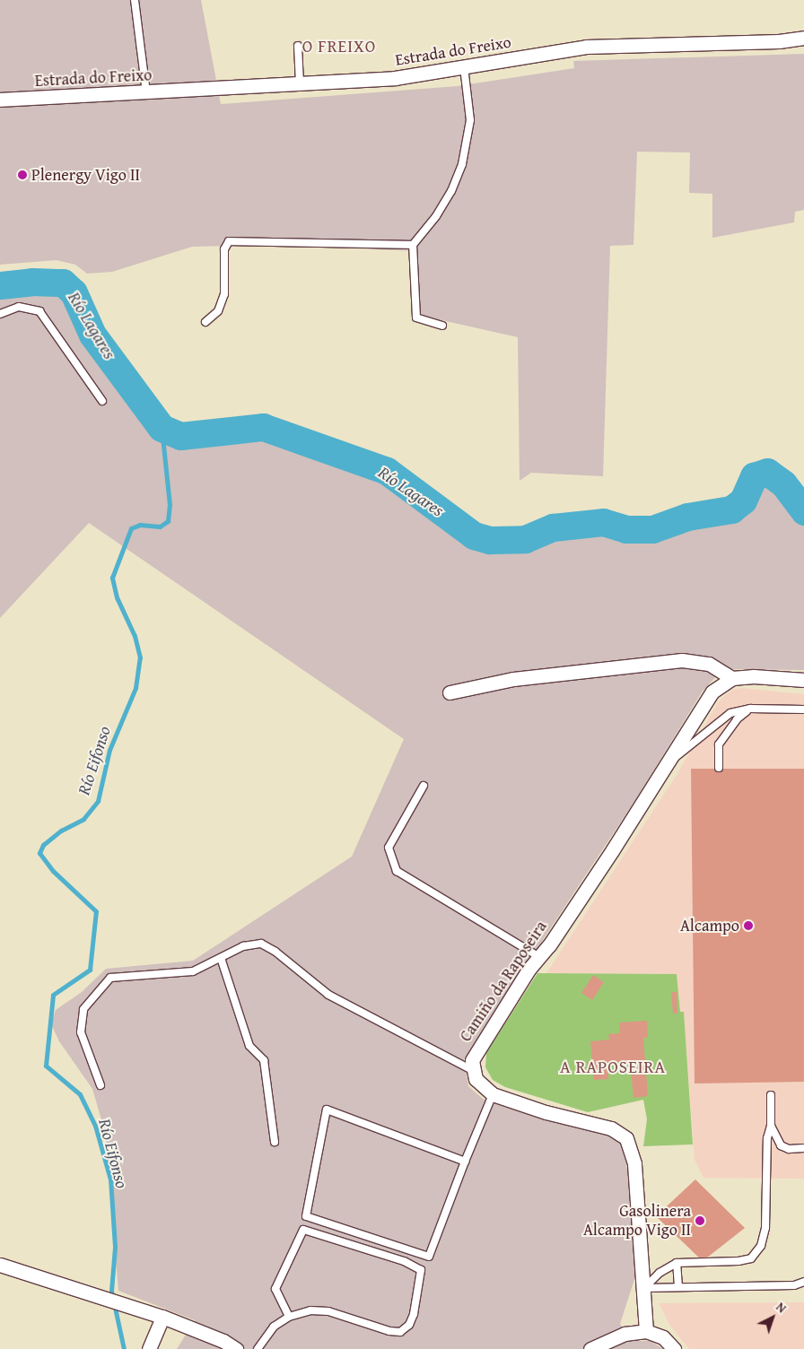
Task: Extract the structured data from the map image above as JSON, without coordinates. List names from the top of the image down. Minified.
{"streets":{"street":["Estrada do Freixo","Camiño da Raposeira"]},"districts":["O FREIXO","A RAPOSEIRA"],"water":["Río Lagares","Río Eifonso"],"places":["Plenergy Vigo II","Alcampo","Gasolinera Alcampo Vigo II"],"north":"top right"}
